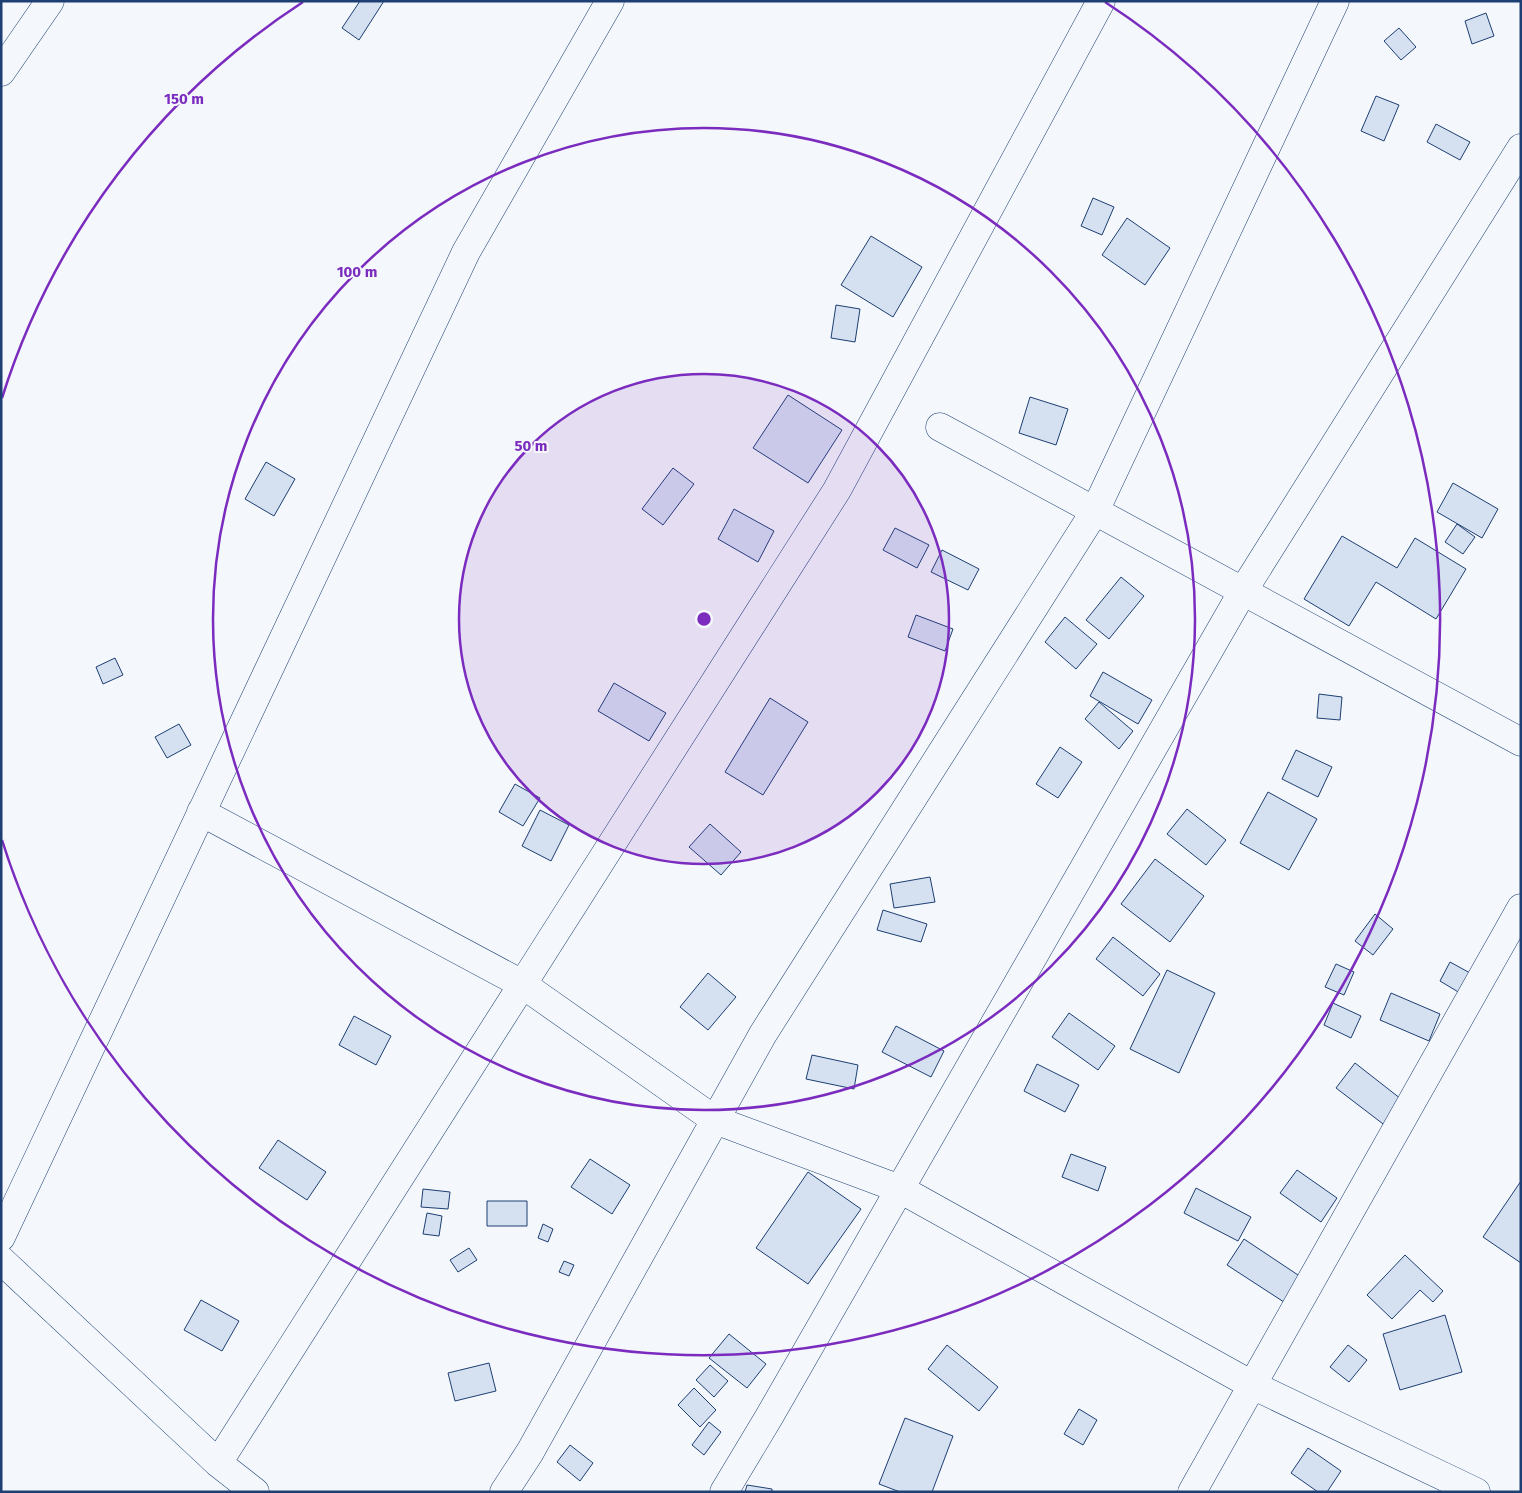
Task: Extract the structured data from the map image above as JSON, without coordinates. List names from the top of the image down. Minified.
{"rings":["150 m","100 m","50 m"]}
